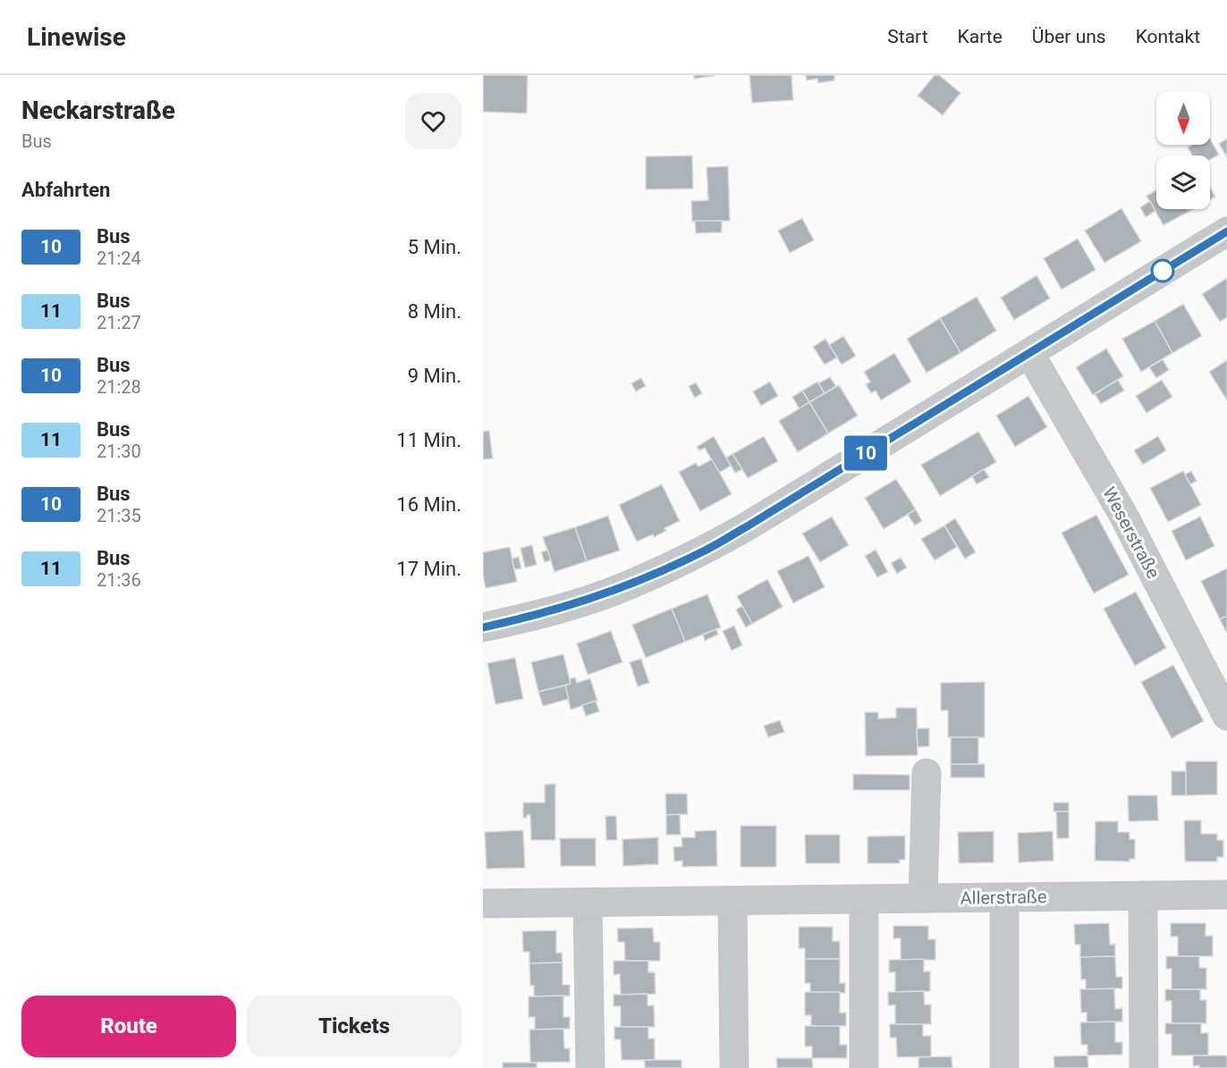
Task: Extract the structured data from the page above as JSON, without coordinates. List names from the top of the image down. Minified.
{"streets":{"street":["Weserstraße","Allerstraße"]},"lines":["bus line 10"],"north":"bottom","page":{"header":"Linewise","nav":["Start","Karte","Über uns","Kontakt"],"heading":[["Neckarstraße","Bus"],"Abfahrten"],"on_map":"10","list":[{"mark":"10","name":"Bus","note":"21:24","value":"5 Min."},{"mark":"11","name":"Bus","note":"21:27","value":"8 Min."},{"mark":"10","name":"Bus","note":"21:28","value":"9 Min."},{"mark":"11","name":"Bus","note":"21:30","value":"11 Min."},{"mark":"10","name":"Bus","note":"21:35","value":"16 Min."},{"mark":"11","name":"Bus","note":"21:36","value":"17 Min."}],"buttons":["Route","Tickets"]}}
